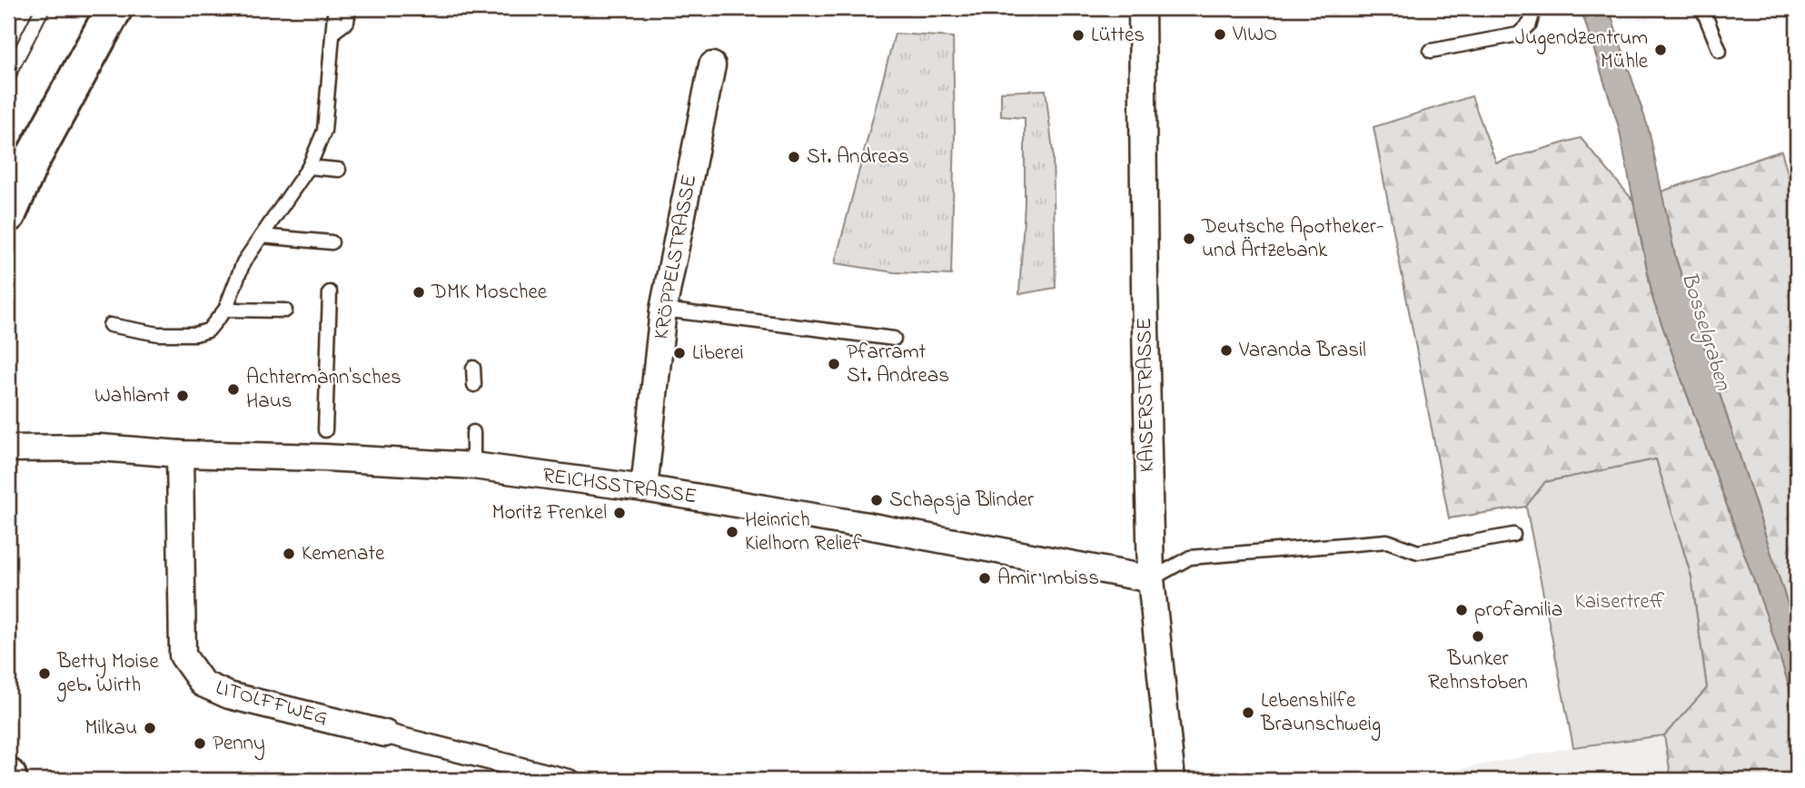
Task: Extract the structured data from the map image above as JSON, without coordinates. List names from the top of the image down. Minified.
{"streets":{"street":["KRÖPPELSTRASSE","KAISERSTRASSE","REICHSSTRASSE","LITOLFFWEG"]},"crossings":[["KRÖPPELSTRASSE","REICHSSTRASSE"],["KAISERSTRASSE","REICHSSTRASSE"],["REICHSSTRASSE","LITOLFFWEG"]],"water":["Bosselgraben"],"parks":["Kaisertreff"],"places":["VIWO","Lüttes","Jugendzentrum Mühle","St. Andreas","Deutsche Apotheker- und Ärtzebank","DMK Moschee","Varanda Brasil","Liberei","Pfarramt St. Andreas","Achtermann'sches Haus","Wahlamt","Schapsja Blinder","Moritz Frenkel","Heinrich Kielhorn Relief","Kemenate","Amir Imbiss","profamilia","Bunker Rehnstoben","Betty Moise geb. Wirth","Lebenshilfe Braunschweig","Milkau","Penny"]}
